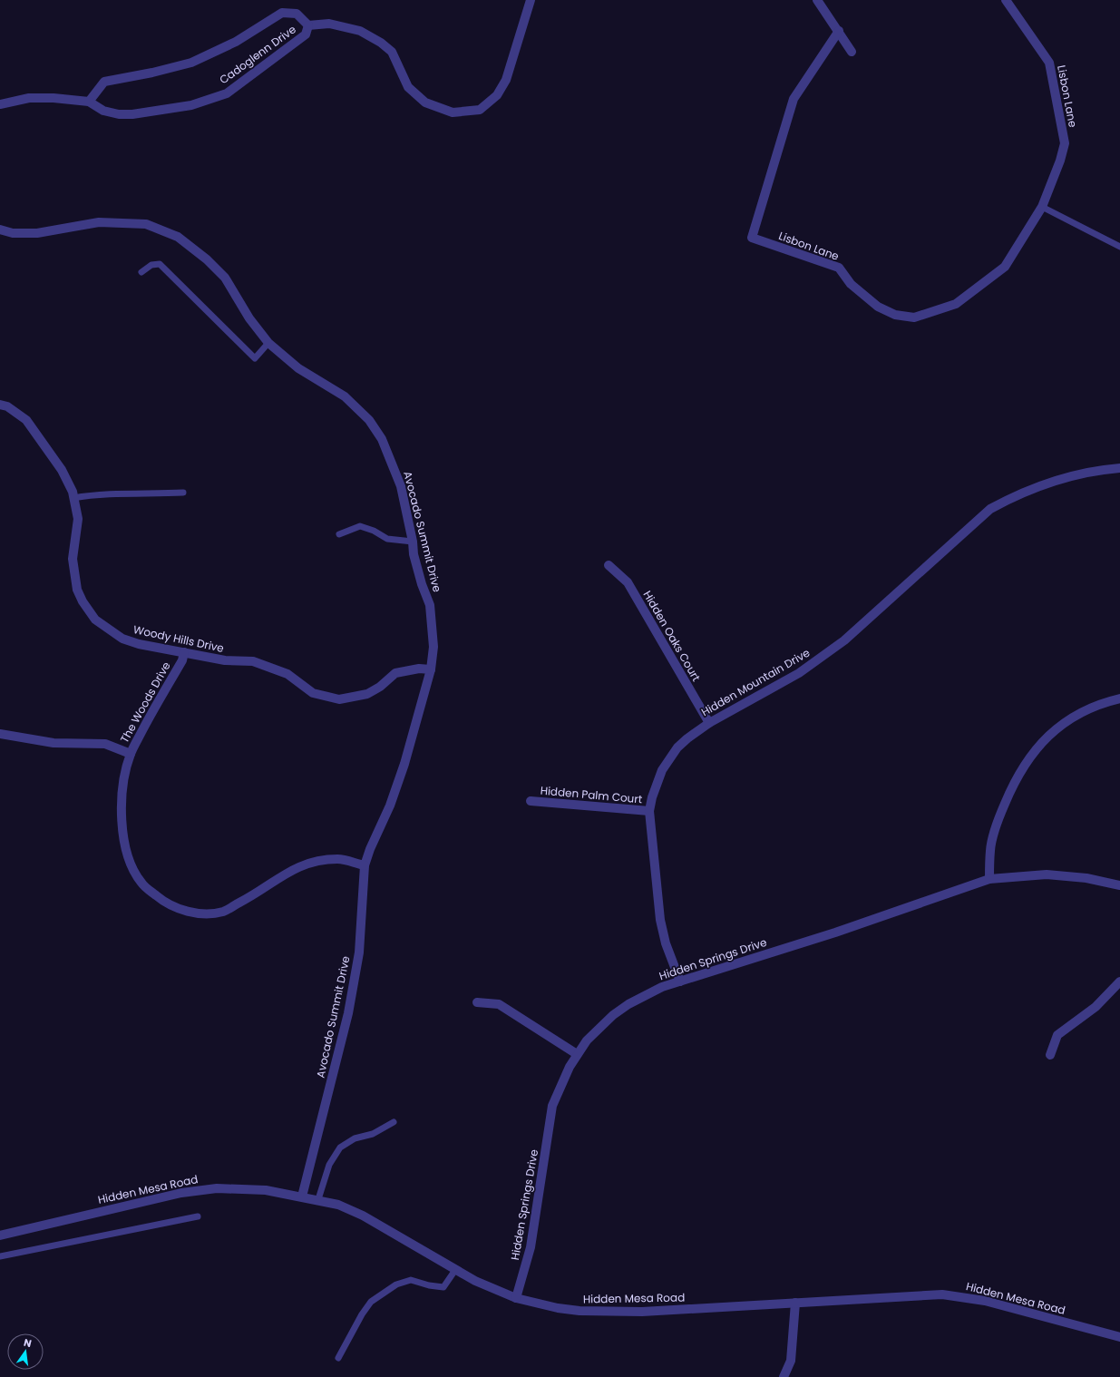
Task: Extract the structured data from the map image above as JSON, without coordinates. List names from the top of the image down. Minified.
{"streets":{"street":["Cadoglenn Drive","Lisbon Lane","Avocado Summit Drive","Hidden Oaks Court","Woody Hills Drive","Hidden Mountain Drive","The Woods Drive","Hidden Palm Court","Hidden Springs Drive","Hidden Mesa Road"]},"crossings":[["Avocado Summit Drive","Woody Hills Drive"],["Avocado Summit Drive","The Woods Drive"],["Avocado Summit Drive","Hidden Mesa Road"],["Hidden Oaks Court","Hidden Mountain Drive"],["Woody Hills Drive","The Woods Drive"],["Hidden Mountain Drive","Hidden Palm Court"],["Hidden Mountain Drive","Hidden Springs Drive"],["Hidden Springs Drive","Hidden Mesa Road"]],"north":"top"}
